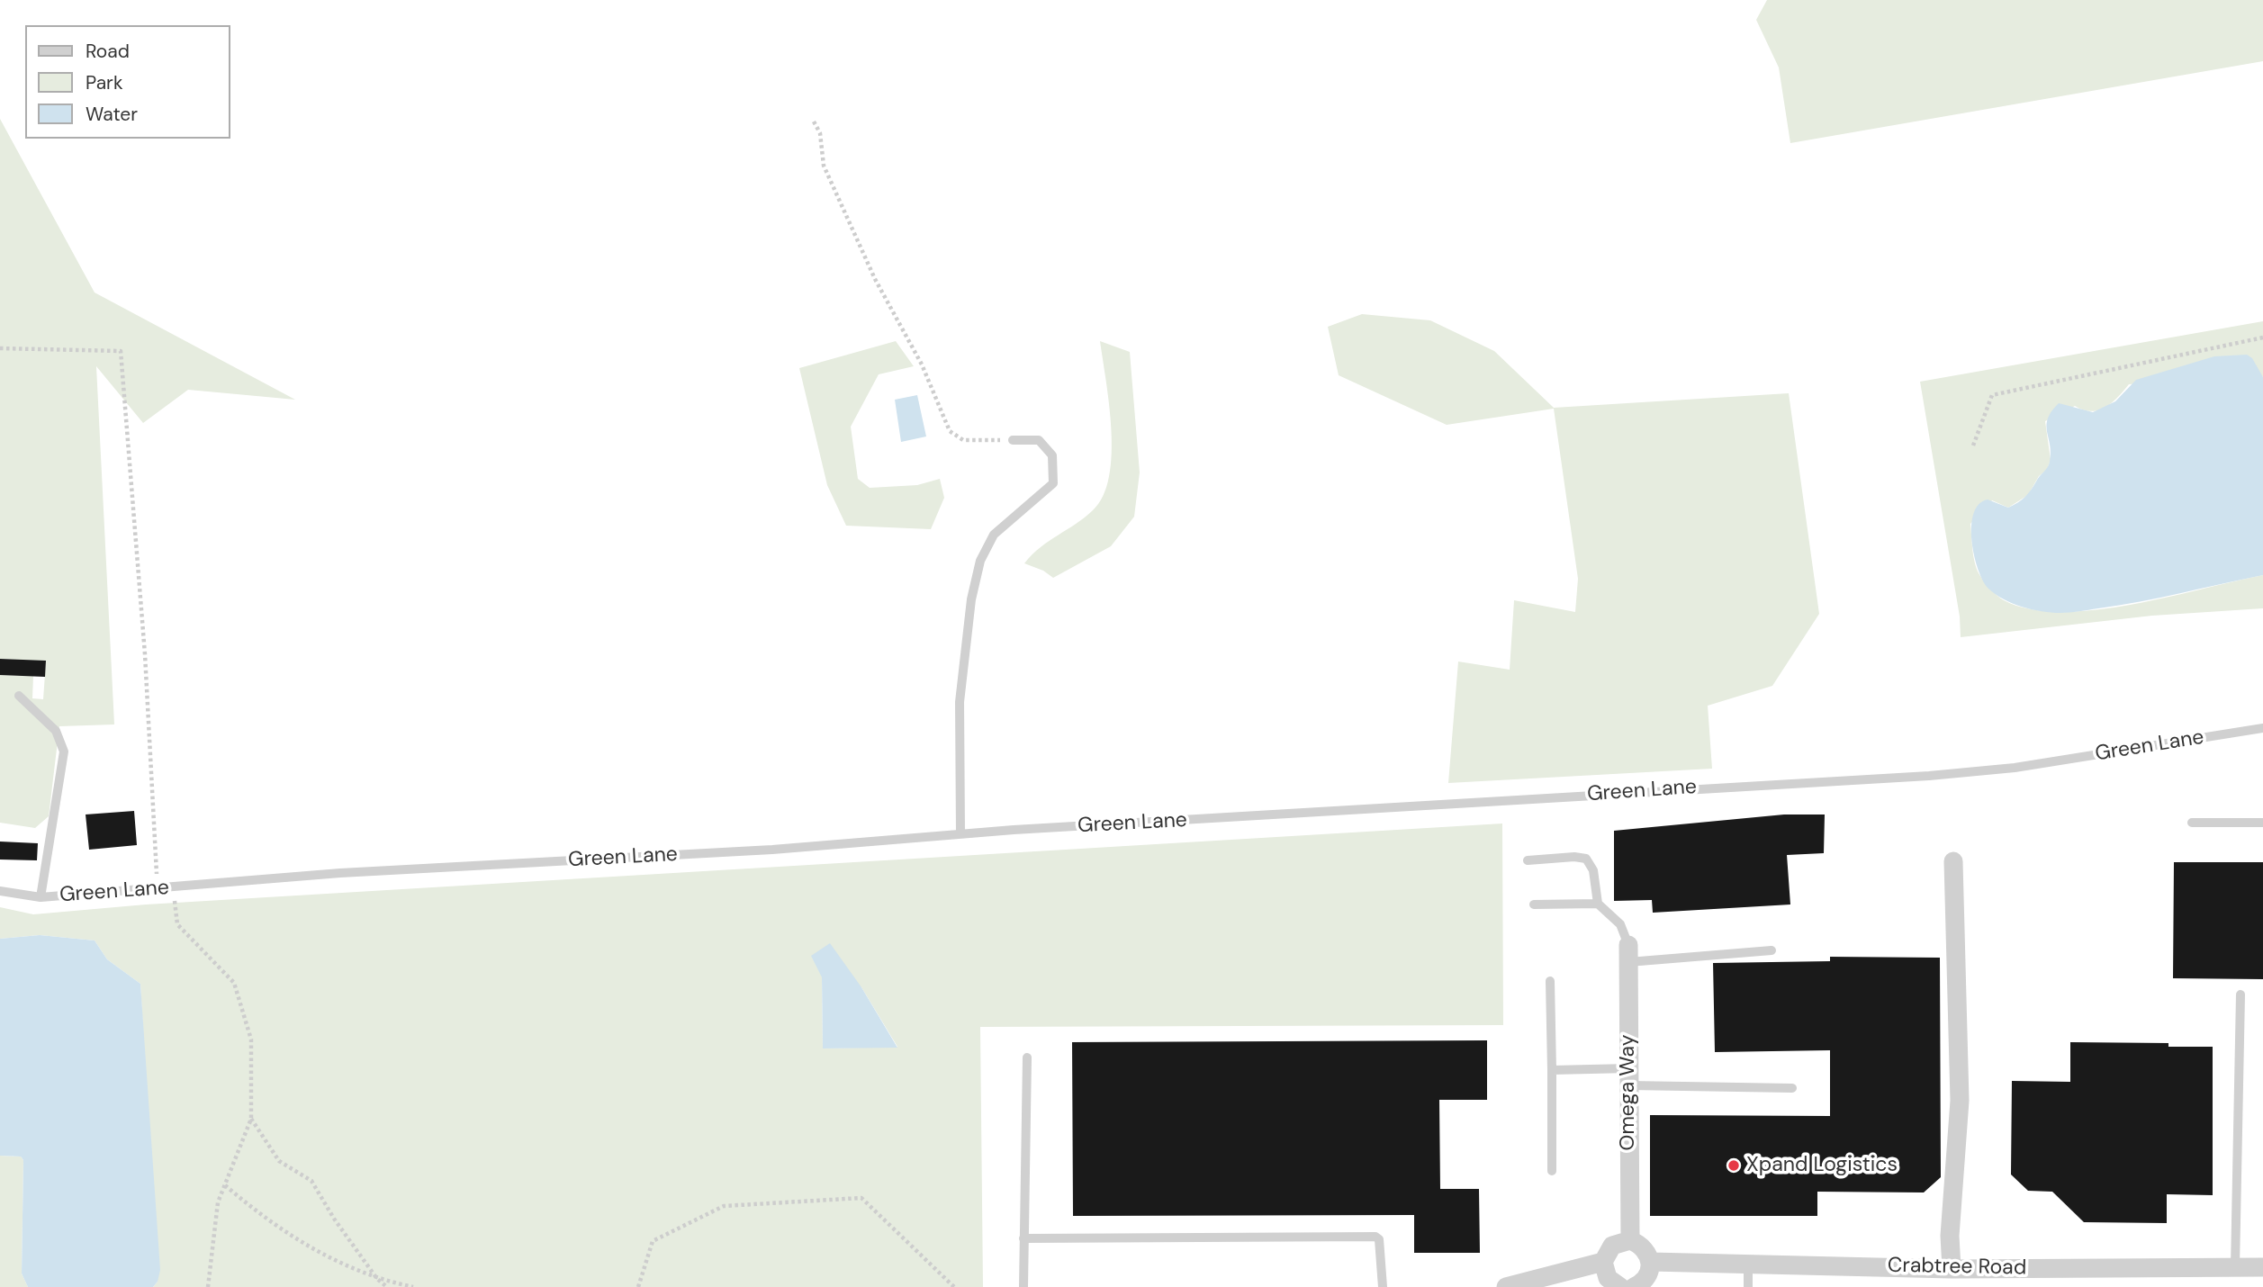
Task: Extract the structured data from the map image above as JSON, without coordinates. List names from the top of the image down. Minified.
{"streets":{"street":["Omega Way","Crabtree Road"],"lane":["Green Lane"]},"places":["Xpand Logistics"],"legend":["Road","Park","Water"]}
